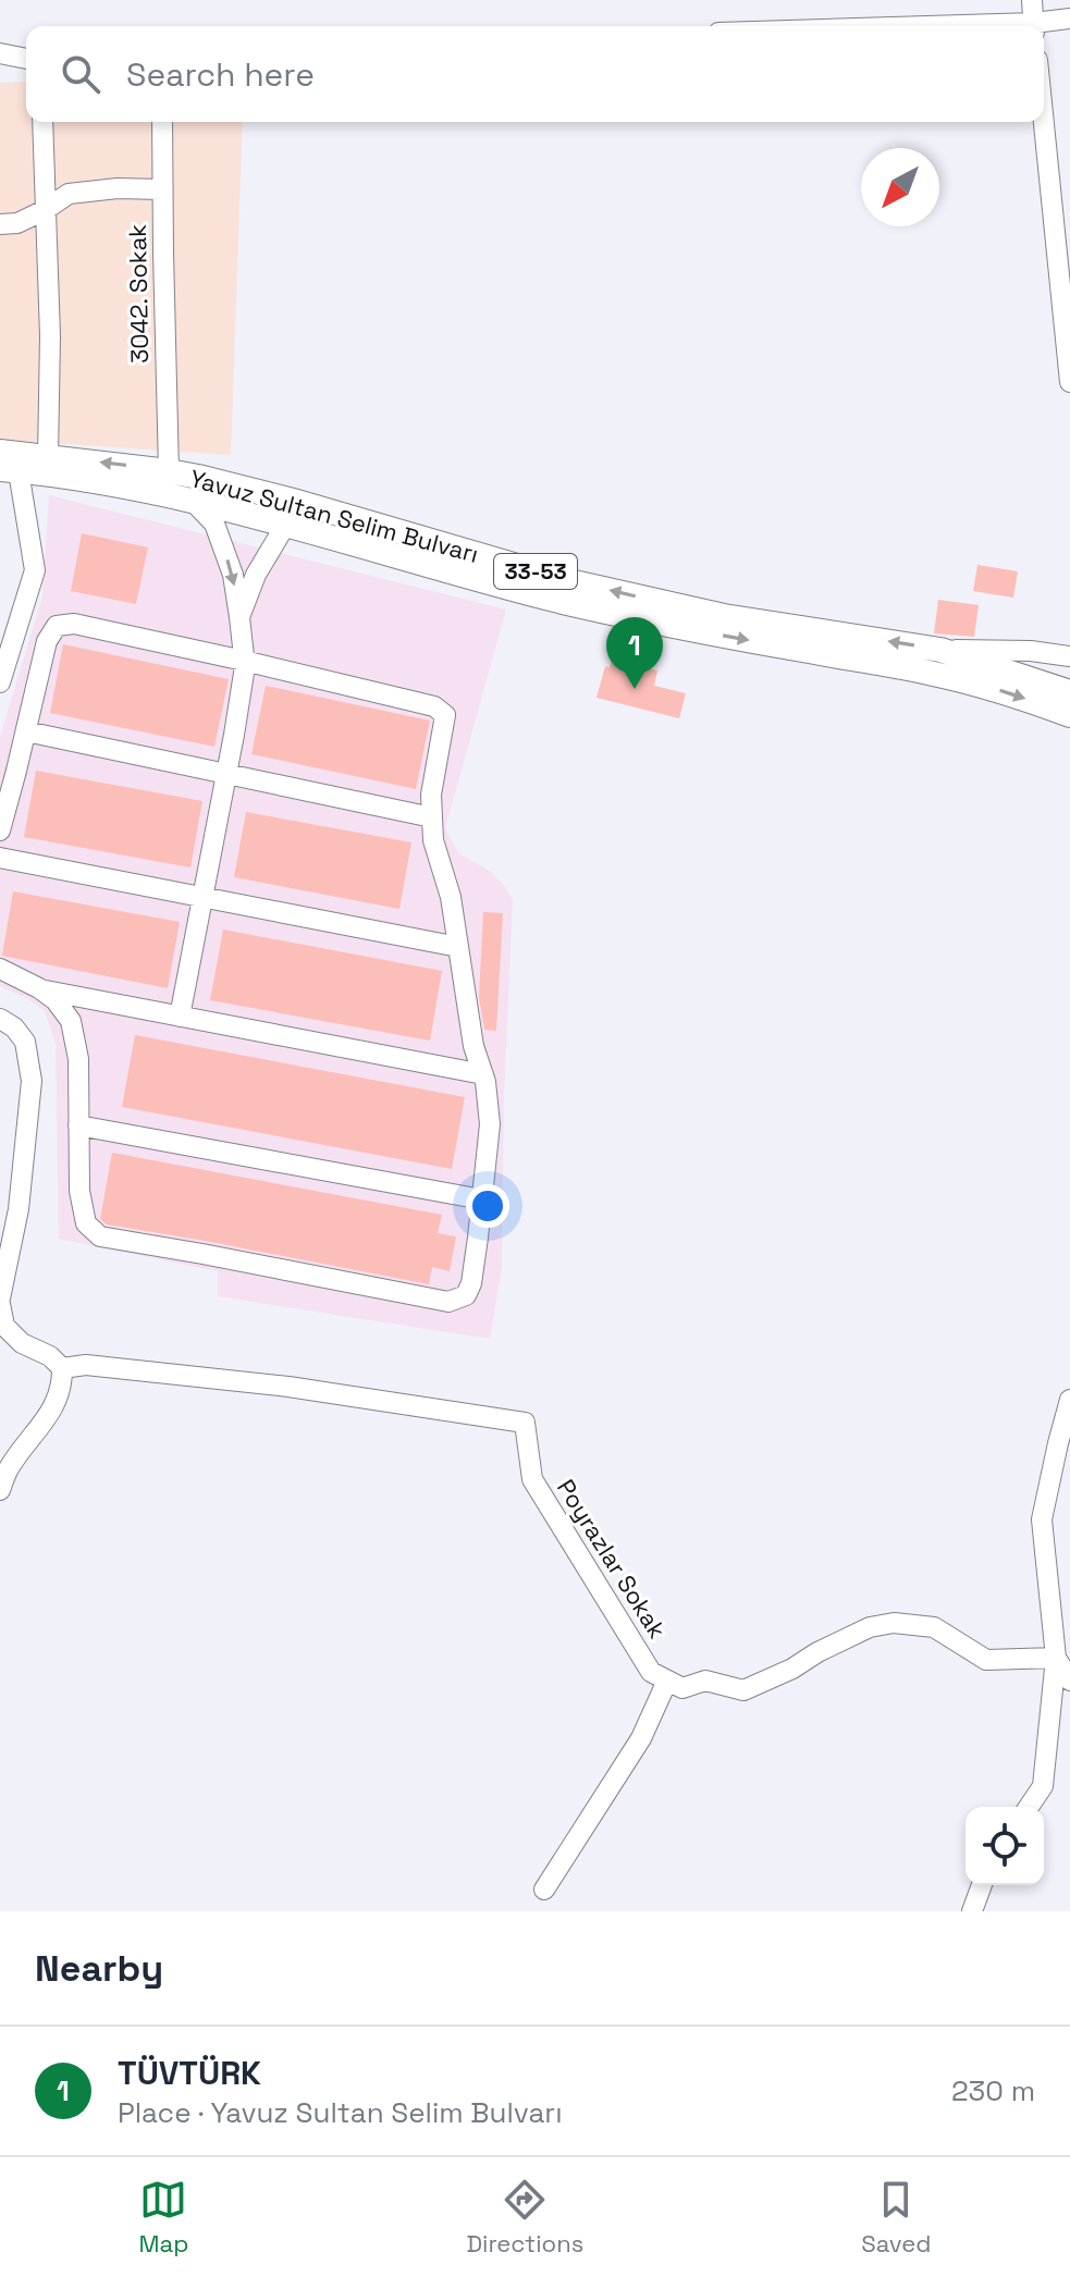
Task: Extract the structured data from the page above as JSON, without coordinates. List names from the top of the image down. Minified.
{"streets":{"main road":["Yavuz Sultan Selim Bulvarı","33-53"],"street":["3042. Sokak","Poyrazlar Sokak"]},"crossings":[["3042. Sokak","Yavuz Sultan Selim Bulvarı"]],"north":"bottom left","page":{"search":"Search here","pins":"1","heading":"Nearby","list":[{"mark":"1","name":"TÜVTÜRK","note":"Place · Yavuz Sultan Selim Bulvarı","value":"230 m"}],"nav":["Map","Directions","Saved"]}}
